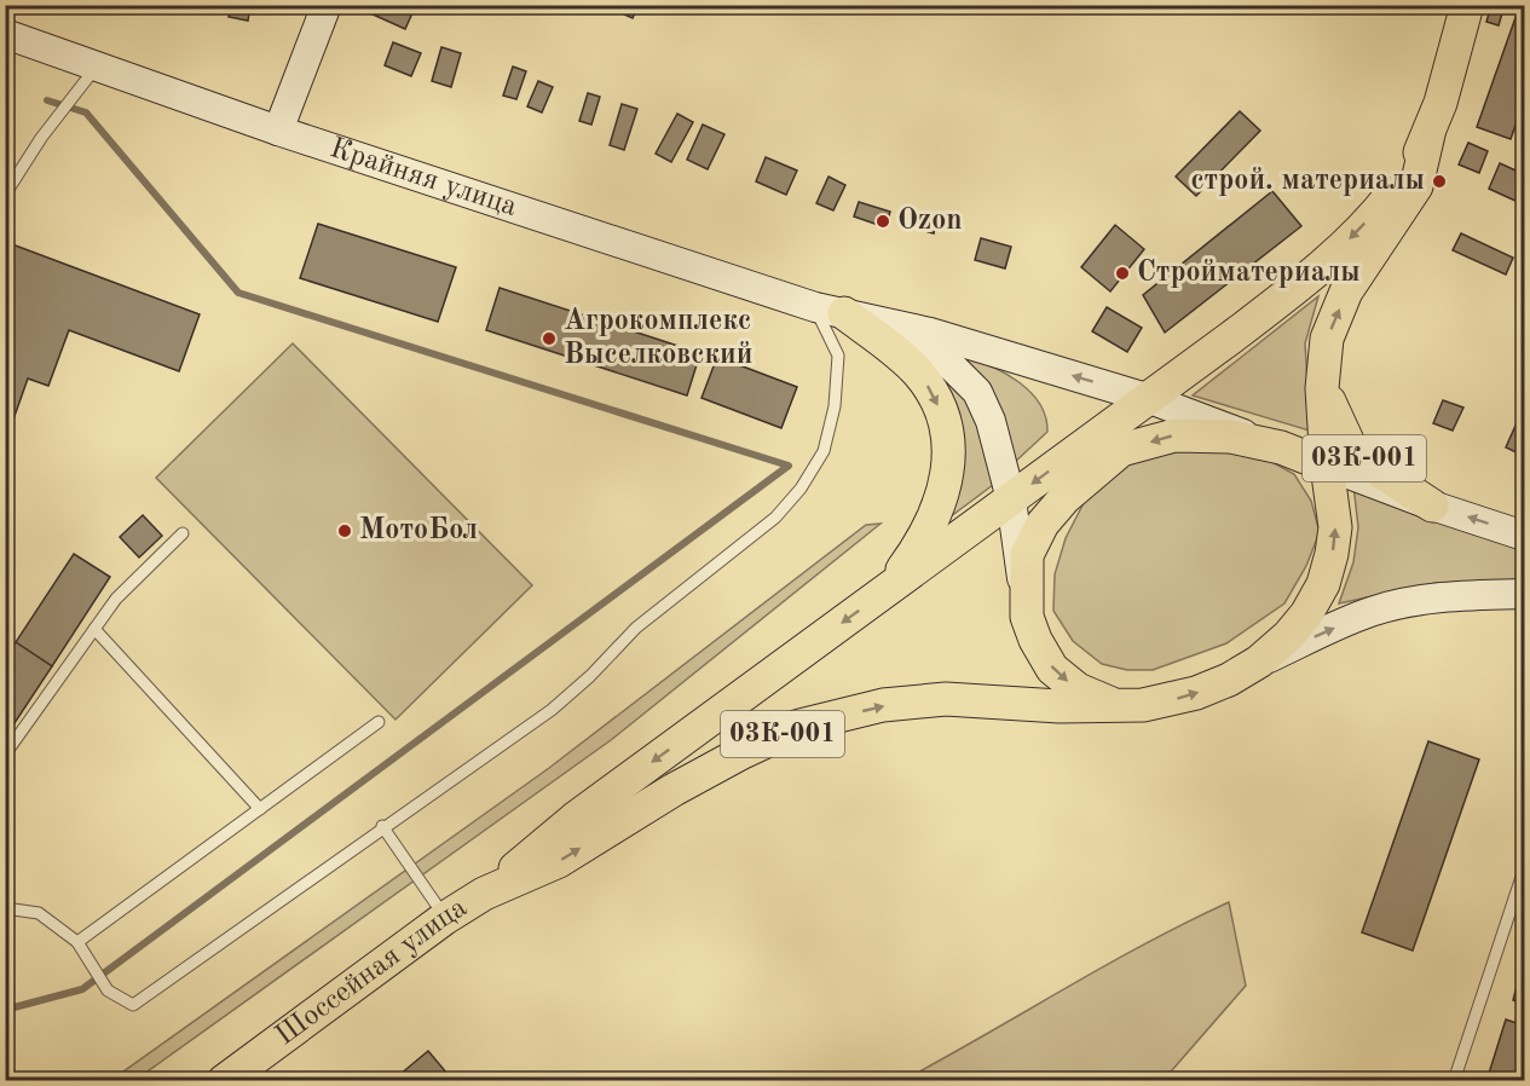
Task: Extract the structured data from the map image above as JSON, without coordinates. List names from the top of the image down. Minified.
{"streets":{"main road":["03К-001","Шоссейная улица"],"street":["Крайняя улица"]},"crossings":[["Крайняя улица","03К-001"],["03К-001","Шоссейная улица"]],"places":["строй. материалы","Ozon","Стройматериалы","Агрокомплекс Выселковский","МотоБол"]}
